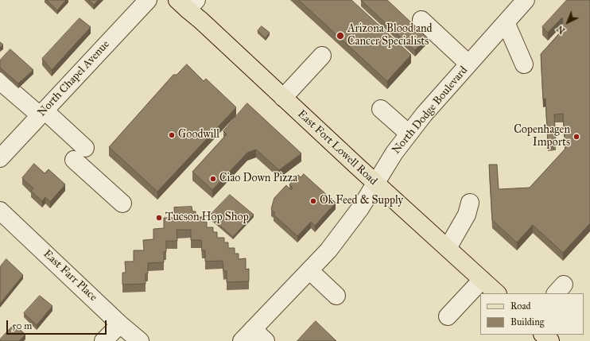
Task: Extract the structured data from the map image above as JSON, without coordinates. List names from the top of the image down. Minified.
{"streets":{"main road":["East Fort Lowell Road"],"street":["North Chapel Avenue","North Dodge Boulevard","East Farr Place"]},"crossings":[["North Dodge Boulevard","East Fort Lowell Road"]],"places":["Arizona Blood and Cancer Specialists","Goodwill","Copenhagen Imports","Ciao Down Pizza","Ok Feed & Supply","Tucson Hop Shop"],"legend":["Road","Building"],"scale_bar":"50 m","north":"bottom left"}
